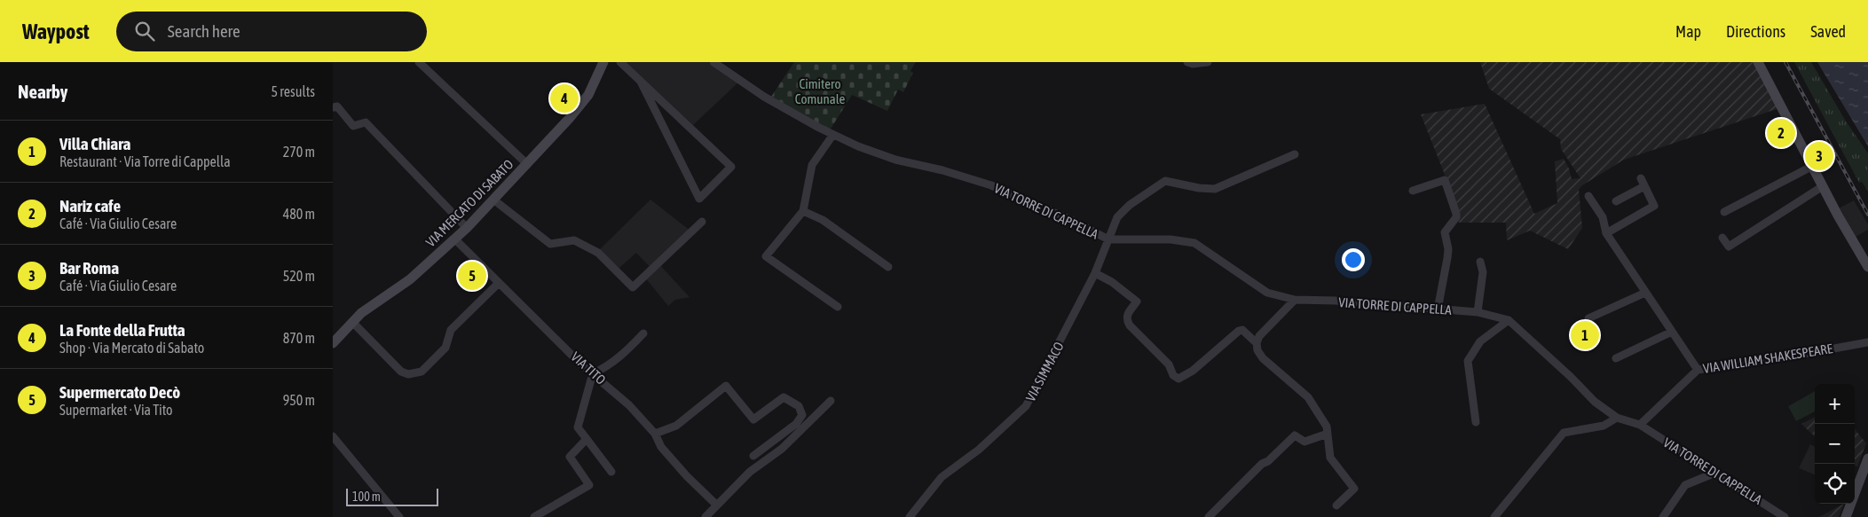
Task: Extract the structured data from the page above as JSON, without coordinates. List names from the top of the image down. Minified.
{"streets":{"street":["VIA MERCATO DI SABATO","VIA TORRE DI CAPPELLA","VIA WILLIAM SHAKESPEARE","VIA TITO","VIA SIMMACO"]},"crossings":[["VIA MERCATO DI SABATO","VIA TITO"],["VIA TORRE DI CAPPELLA","VIA SIMMACO"]],"parks":["Cimitero Comunale"],"scale_bar":"100 m","page":{"header":"Waypost","search":"Search here","nav":["Map","Directions","Saved"],"heading":["Nearby","5 results"],"pins":["4","2","3","5","1"],"list":[{"mark":"1","name":"Villa Chiara","note":"Restaurant · Via Torre di Cappella","value":"270 m"},{"mark":"2","name":"Nariz cafe","note":"Café · Via Giulio Cesare","value":"480 m"},{"mark":"3","name":"Bar Roma","note":"Café · Via Giulio Cesare","value":"520 m"},{"mark":"4","name":"La Fonte della Frutta","note":"Shop · Via Mercato di Sabato","value":"870 m"},{"mark":"5","name":"Supermercato Decò","note":"Supermarket · Via Tito","value":"950 m"}],"map_buttons":["+","−"],"scale":"100 m"}}
